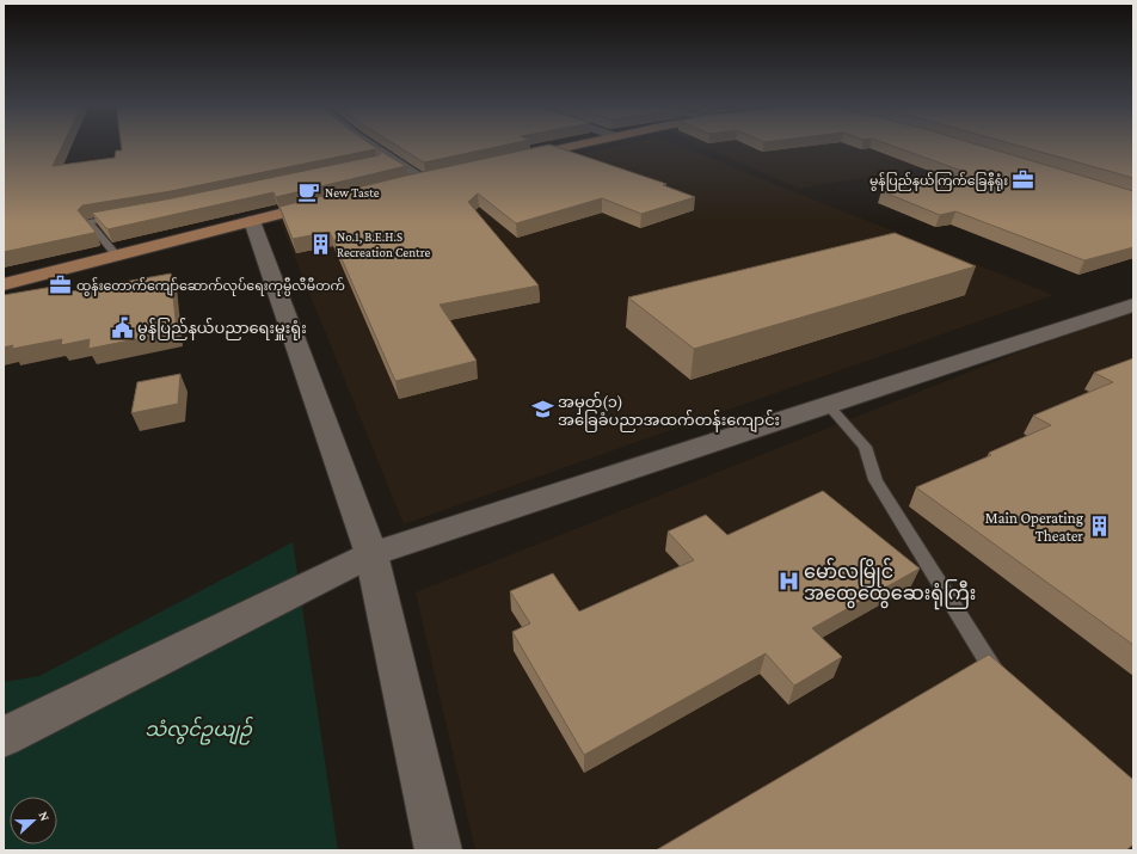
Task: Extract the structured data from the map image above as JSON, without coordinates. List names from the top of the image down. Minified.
{"parks":["သံလွင်ဥယျဉ်"],"places":{"office":["မွန်ပြည်နယ်ကြက်ခြေနီရုံး","ထွန်းတောက်ကျော်ဆောက်လုပ်ရေးကုမ္ပီလီမီတက်"],"cafe":["New Taste"],"building":["No.1, B.E.H.S Recreation Centre","Main Operating Theater"],"public building":["မွန်ပြည်နယ်ပညာရေးမှူးရုံး"],"school or university":["အမှတ်(၁) အခြေခံပညာအထက်တန်းကျောင်း"],"hospital":["မော်လမြိုင် အထွေထွေဆေးရုံကြီး"]},"north":"right"}
